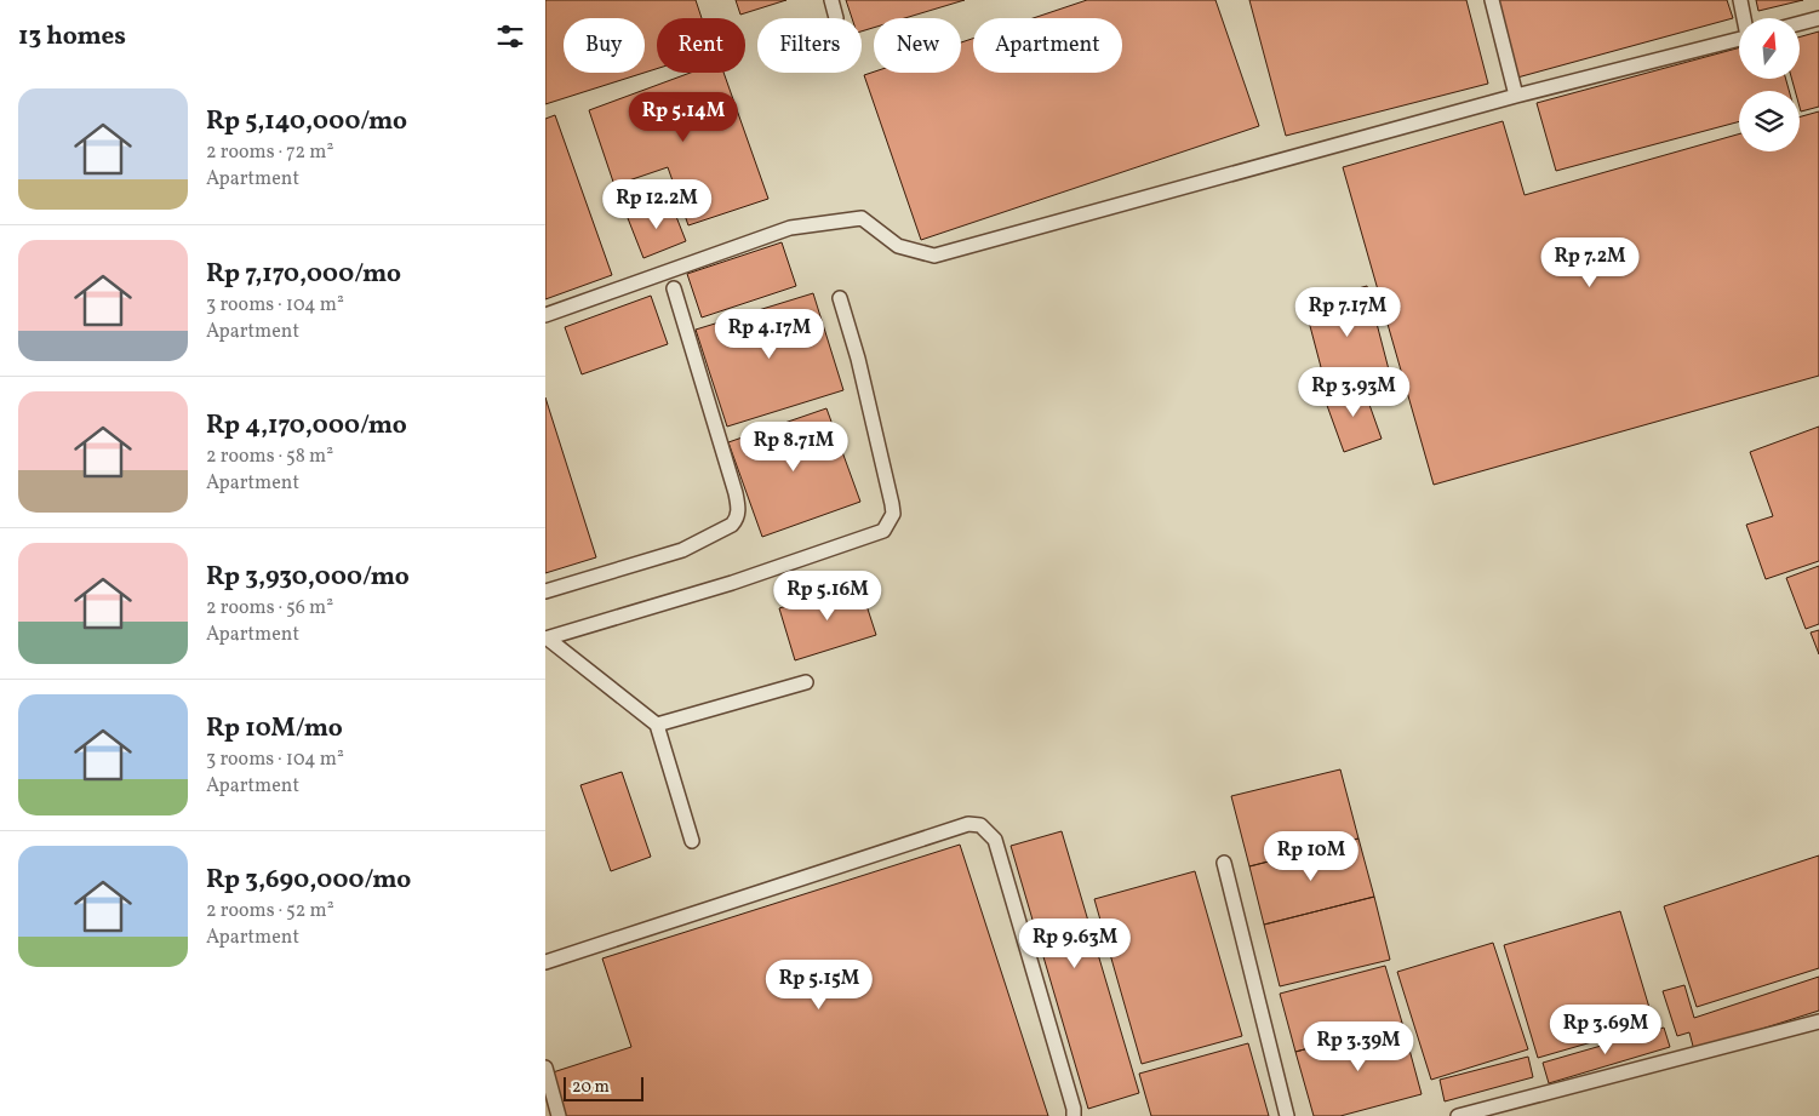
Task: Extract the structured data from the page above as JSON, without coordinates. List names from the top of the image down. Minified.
{"scale_bar":"20 m","north":"top","page":{"heading":"13 homes","chip":["Buy","Rent","Filters","New","Apartment"],"list":[{"name":"Rp 5,140,000/mo","note":"2 rooms · 72 m² · Apartment"},{"name":"Rp 7,170,000/mo","note":"3 rooms · 104 m² · Apartment"},{"name":"Rp 4,170,000/mo","note":"2 rooms · 58 m² · Apartment"},{"name":"Rp 3,930,000/mo","note":"2 rooms · 56 m² · Apartment"},{"name":"Rp 10M/mo","note":"3 rooms · 104 m² · Apartment"},{"name":"Rp 3,690,000/mo","note":"2 rooms · 52 m² · Apartment"}],"price":["Rp 5.14M","Rp 12.2M","Rp 7.2M","Rp 7.17M","Rp 4.17M","Rp 3.93M","Rp 8.71M","Rp 5.16M","Rp 10M","Rp 9.63M","Rp 5.15M","Rp 3.69M","Rp 3.39M"],"scale":"20 m"}}
